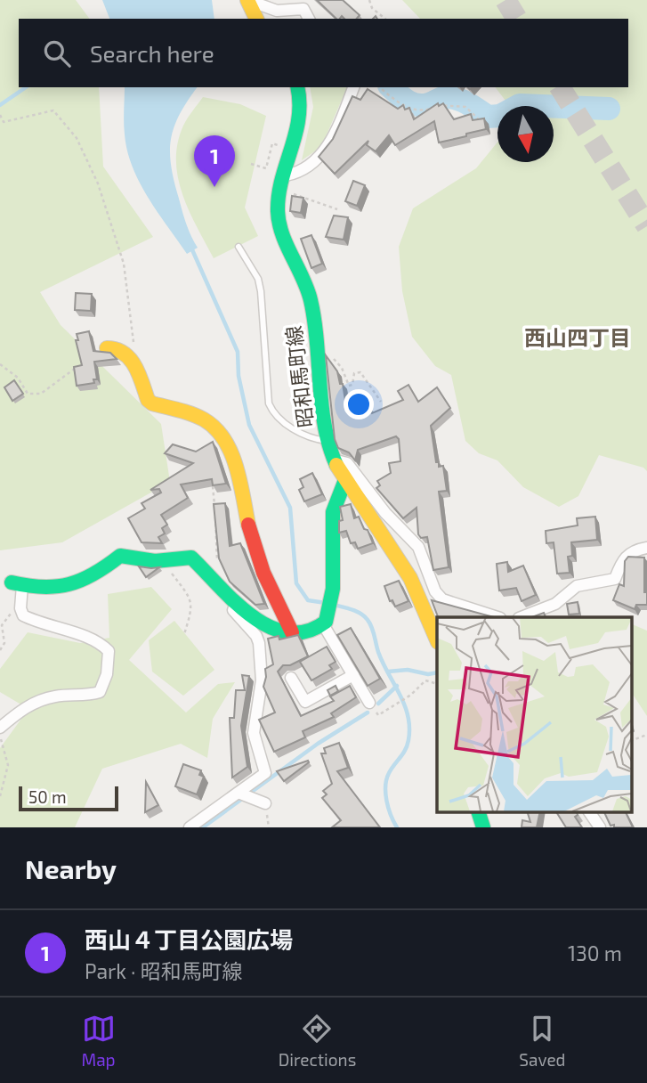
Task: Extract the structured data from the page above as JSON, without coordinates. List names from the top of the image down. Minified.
{"streets":{"street":["昭和馬町線"]},"districts":["西山四丁目"],"scale_bar":"50 m","north":"bottom","page":{"search":"Search here","pins":"1","scale":"50 m","heading":"Nearby","list":[{"mark":"1","name":"西山４丁目公園広場","note":"Park · 昭和馬町線","value":"130 m"}],"nav":["Map","Directions","Saved"]}}
